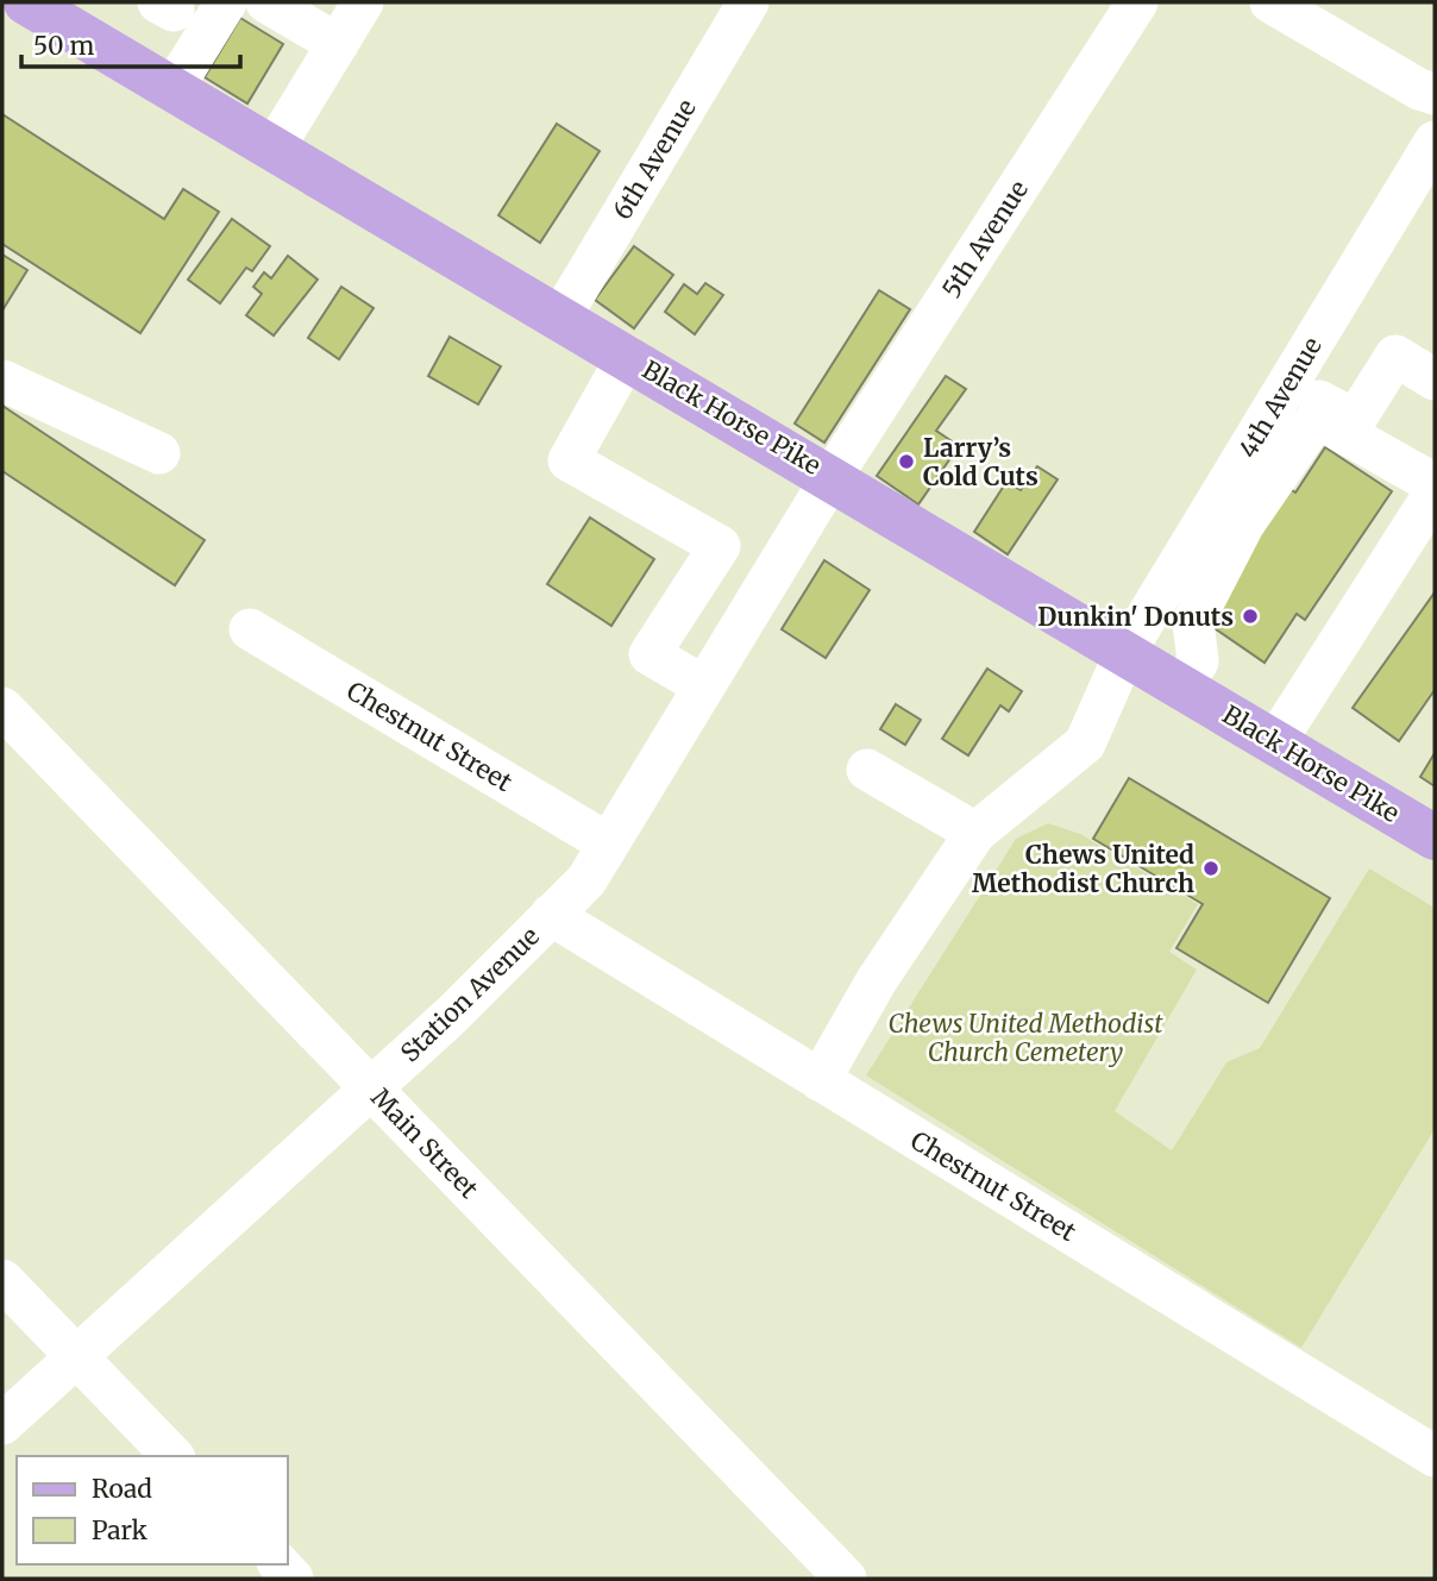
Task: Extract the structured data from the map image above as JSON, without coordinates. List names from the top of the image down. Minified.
{"streets":{"main road":["Black Horse Pike"],"street":["6th Avenue","5th Avenue","4th Avenue","Chestnut Street","Station Avenue","Main Street"]},"crossings":[["6th Avenue","Black Horse Pike"],["5th Avenue","Black Horse Pike"],["5th Avenue","Station Avenue"],["4th Avenue","Black Horse Pike"],["4th Avenue","Chestnut Street"],["Black Horse Pike","Station Avenue"],["Chestnut Street","Station Avenue"],["Station Avenue","Main Street"]],"parks":["Chews United Methodist Church Cemetery"],"places":["Larry’s Cold Cuts","Dunkin' Donuts","Chews United Methodist Church"],"legend":["Road","Park"],"scale_bar":"50 m"}
